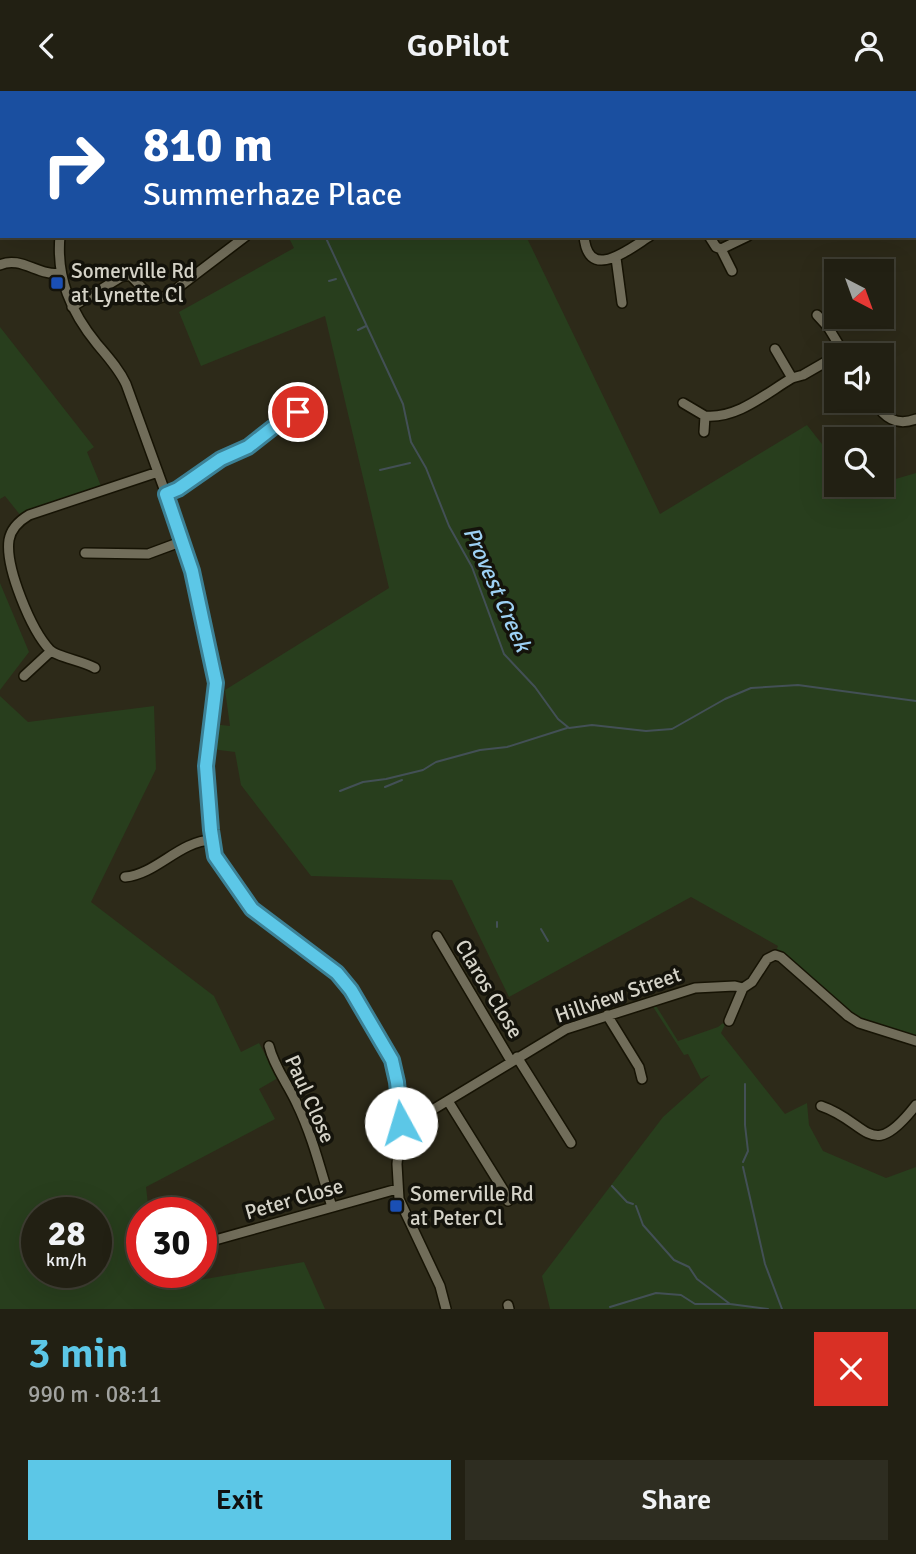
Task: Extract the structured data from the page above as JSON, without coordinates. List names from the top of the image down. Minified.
{"streets":{"street":["Claros Close","Hillview Street","Paul Close","Peter Close"]},"crossings":[["Claros Close","Hillview Street"],["Paul Close","Peter Close"]],"water":["Provest Creek"],"places":{"transit":["Somerville Rd at Lynette Cl","Somerville Rd at Peter Cl"]},"north":"bottom right","page":{"header":"GoPilot","turn":["810 m","Summerhaze Place"],"speed":"28 km/h","limit":"30","heading":["3 min","990 m · 08:11"],"buttons":["Exit","Share"]}}
